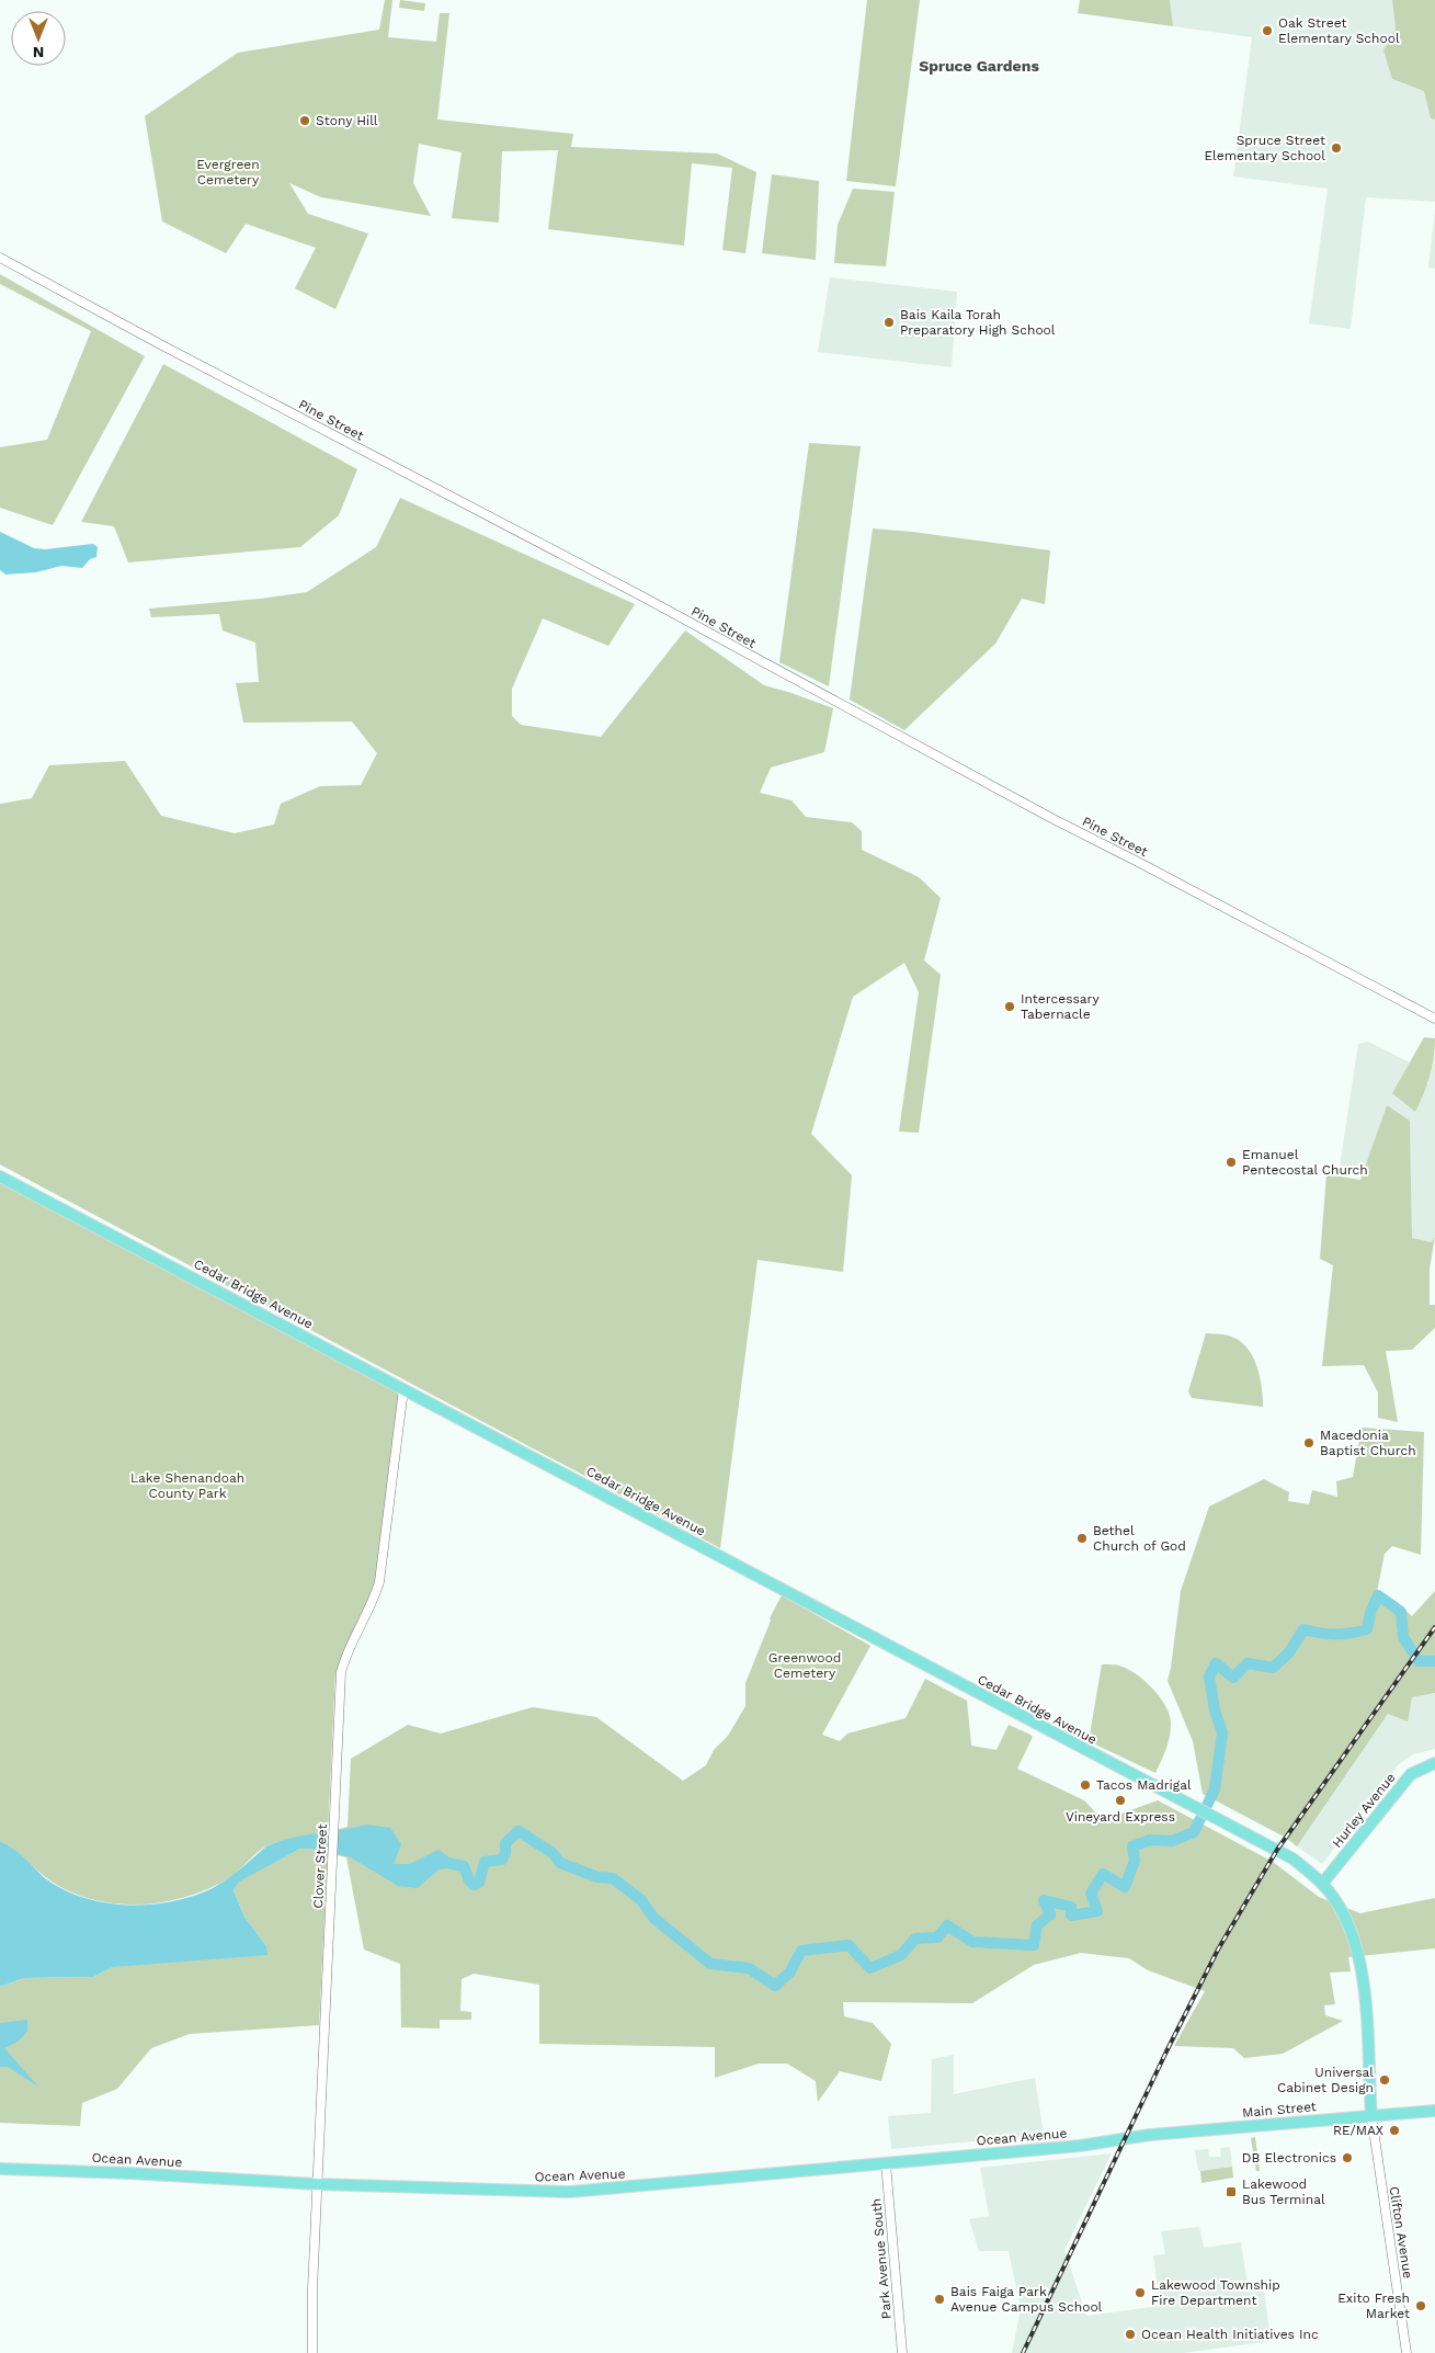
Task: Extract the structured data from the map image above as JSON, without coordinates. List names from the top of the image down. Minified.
{"streets":{"main road":["Cedar Bridge Avenue","Hurley Avenue","Main Street","Ocean Avenue"],"street":["Pine Street","Clover Street","Clifton Avenue","Park Avenue South"]},"crossings":[["Cedar Bridge Avenue","Hurley Avenue"],["Cedar Bridge Avenue","Clover Street"],["Cedar Bridge Avenue","Main Street"],["Cedar Bridge Avenue","Clifton Avenue"],["Clover Street","Ocean Avenue"],["Main Street","Ocean Avenue"],["Main Street","Clifton Avenue"],["Ocean Avenue","Park Avenue South"]],"districts":["Spruce Gardens"],"parks":["Evergreen Cemetery","Lake Shenandoah County Park","Greenwood Cemetery"],"places":{"other":["Oak Street Elementary School","Stony Hill","Spruce Street Elementary School","Bais Kaila Torah Preparatory High School","Intercessary Tabernacle","Emanuel Pentecostal Church","Macedonia Baptist Church","Bethel Church of God","Tacos Madrigal","Vineyard Express","Universal Cabinet Design","RE/MAX","DB Electronics","Lakewood Township Fire Department","Bais Faiga Park Avenue Campus School","Exito Fresh Market","Ocean Health Initiatives Inc"],"transit":["Lakewood Bus Terminal"]},"north":"bottom"}
